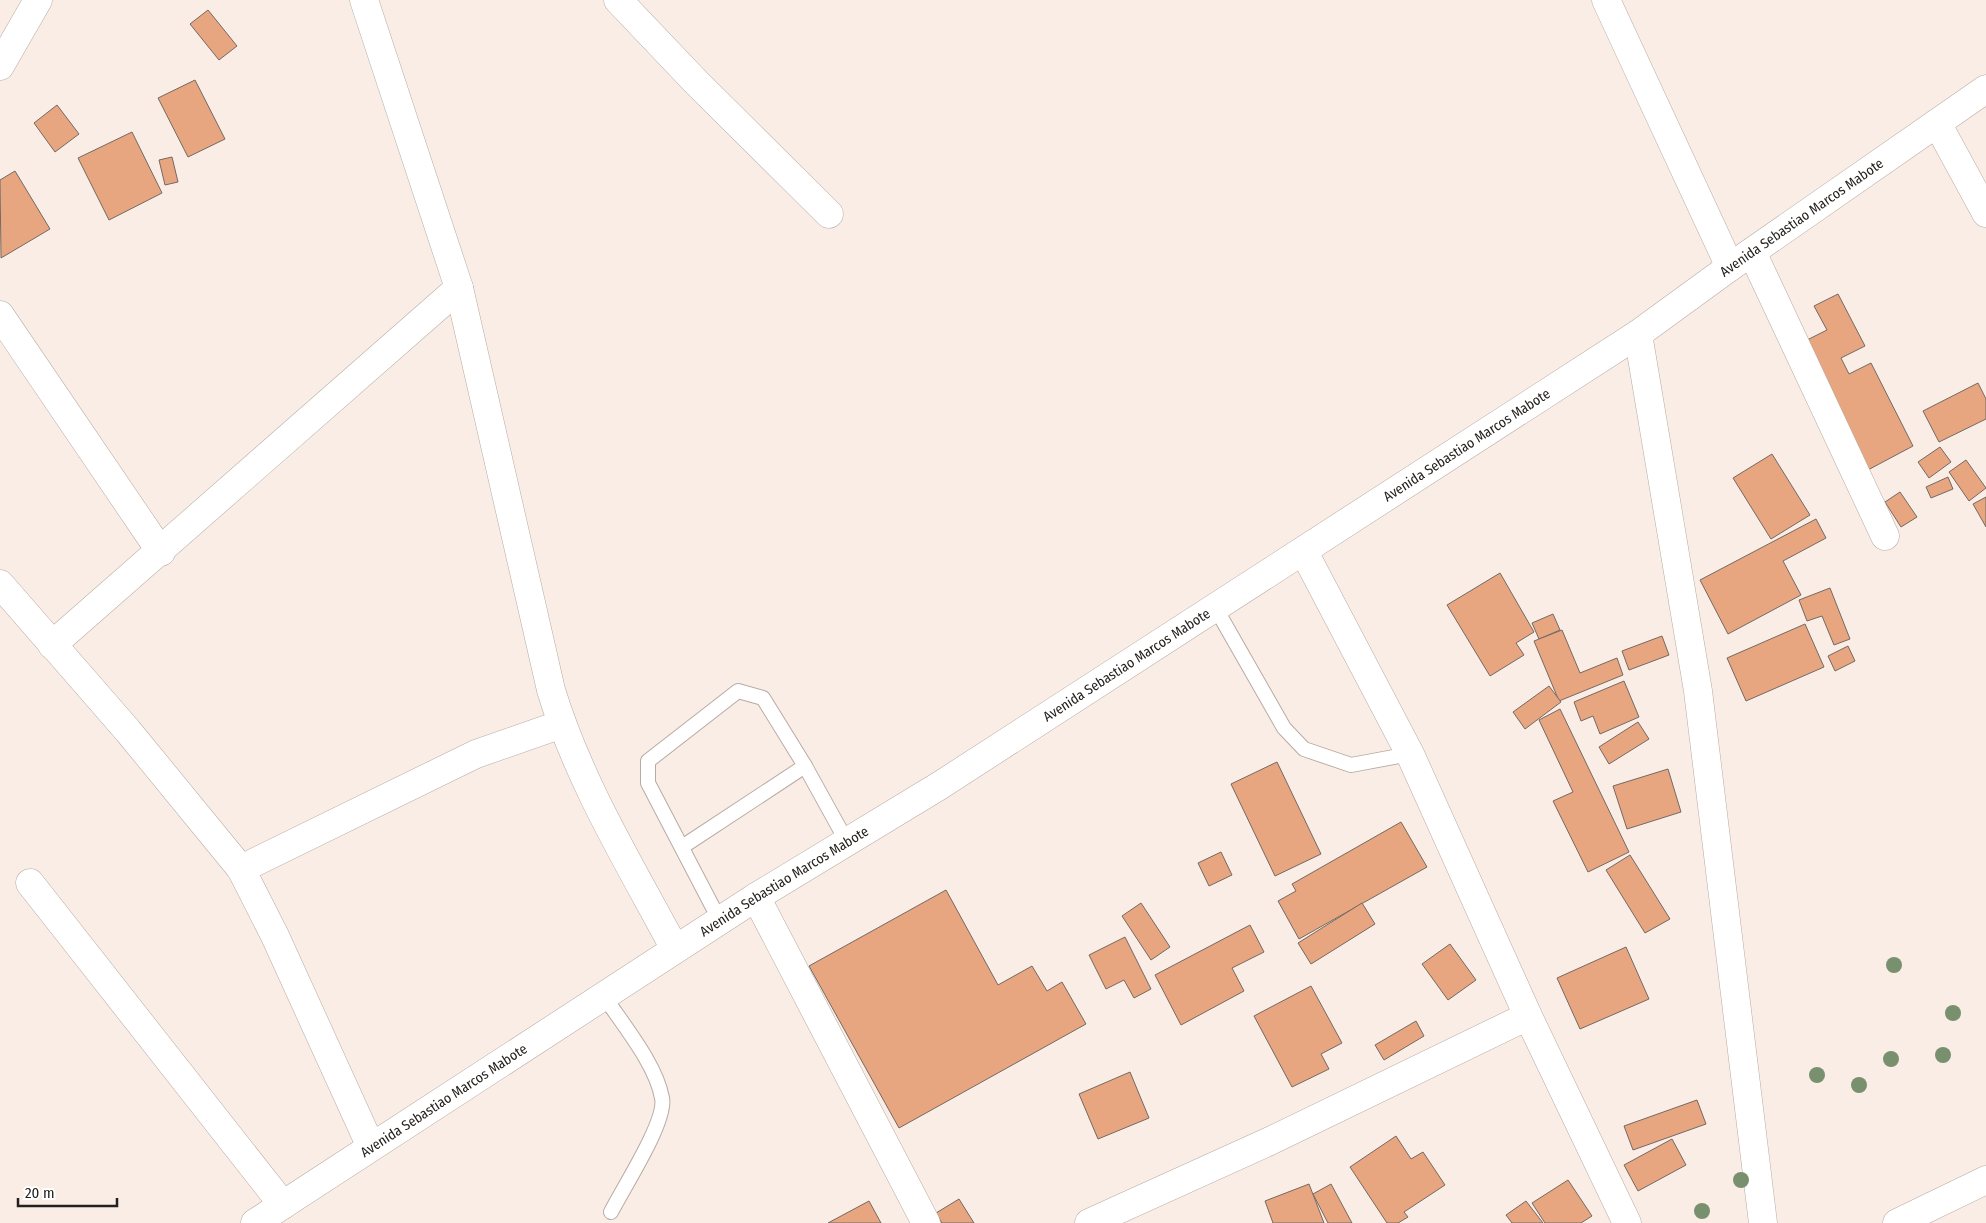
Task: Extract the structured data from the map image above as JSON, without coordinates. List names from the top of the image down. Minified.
{"streets":{"street":["Avenida Sebastiao Marcos Mabote"]},"scale_bar":"20 m"}
